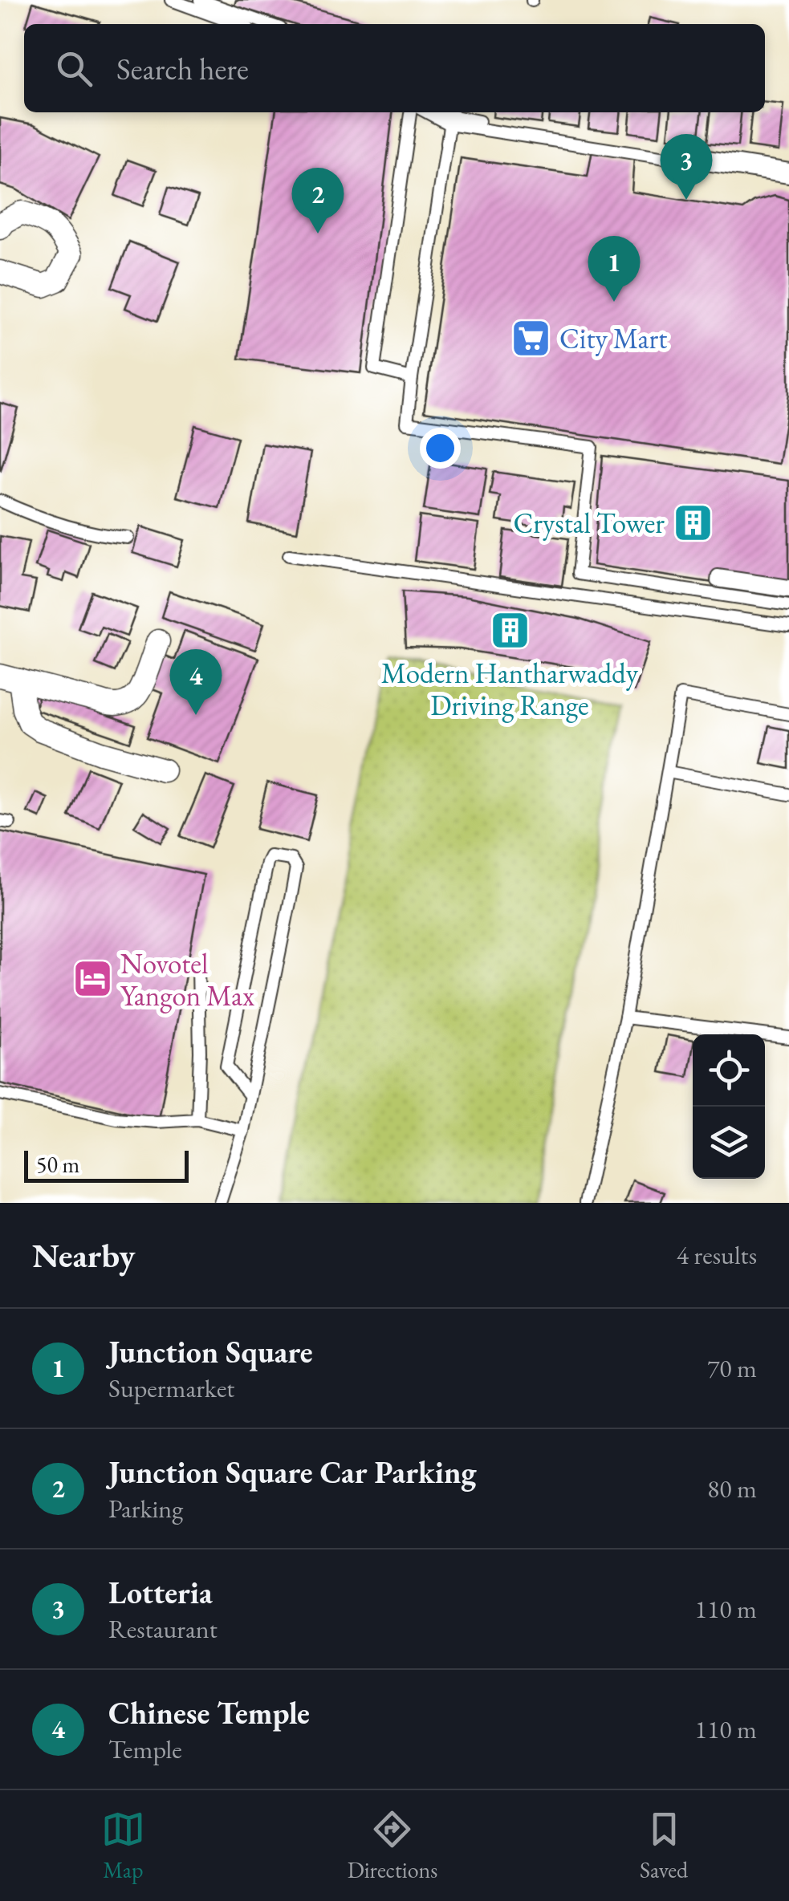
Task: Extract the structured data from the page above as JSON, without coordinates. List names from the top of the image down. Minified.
{"places":{"supermarket":["City Mart"],"building":["Crystal Tower","Modern Hantharwaddy Driving Range"],"hotel":["Novotel Yangon Max"]},"scale_bar":"50 m","page":{"search":"Search here","pins":["3","2","1","4"],"scale":"50 m","heading":["Nearby","4 results"],"list":[{"mark":"1","name":"Junction Square","note":"Supermarket","value":"70 m"},{"mark":"2","name":"Junction Square Car Parking","note":"Parking","value":"80 m"},{"mark":"3","name":"Lotteria","note":"Restaurant","value":"110 m"},{"mark":"4","name":"Chinese Temple","note":"Temple","value":"110 m"}],"nav":["Map","Directions","Saved"]}}
